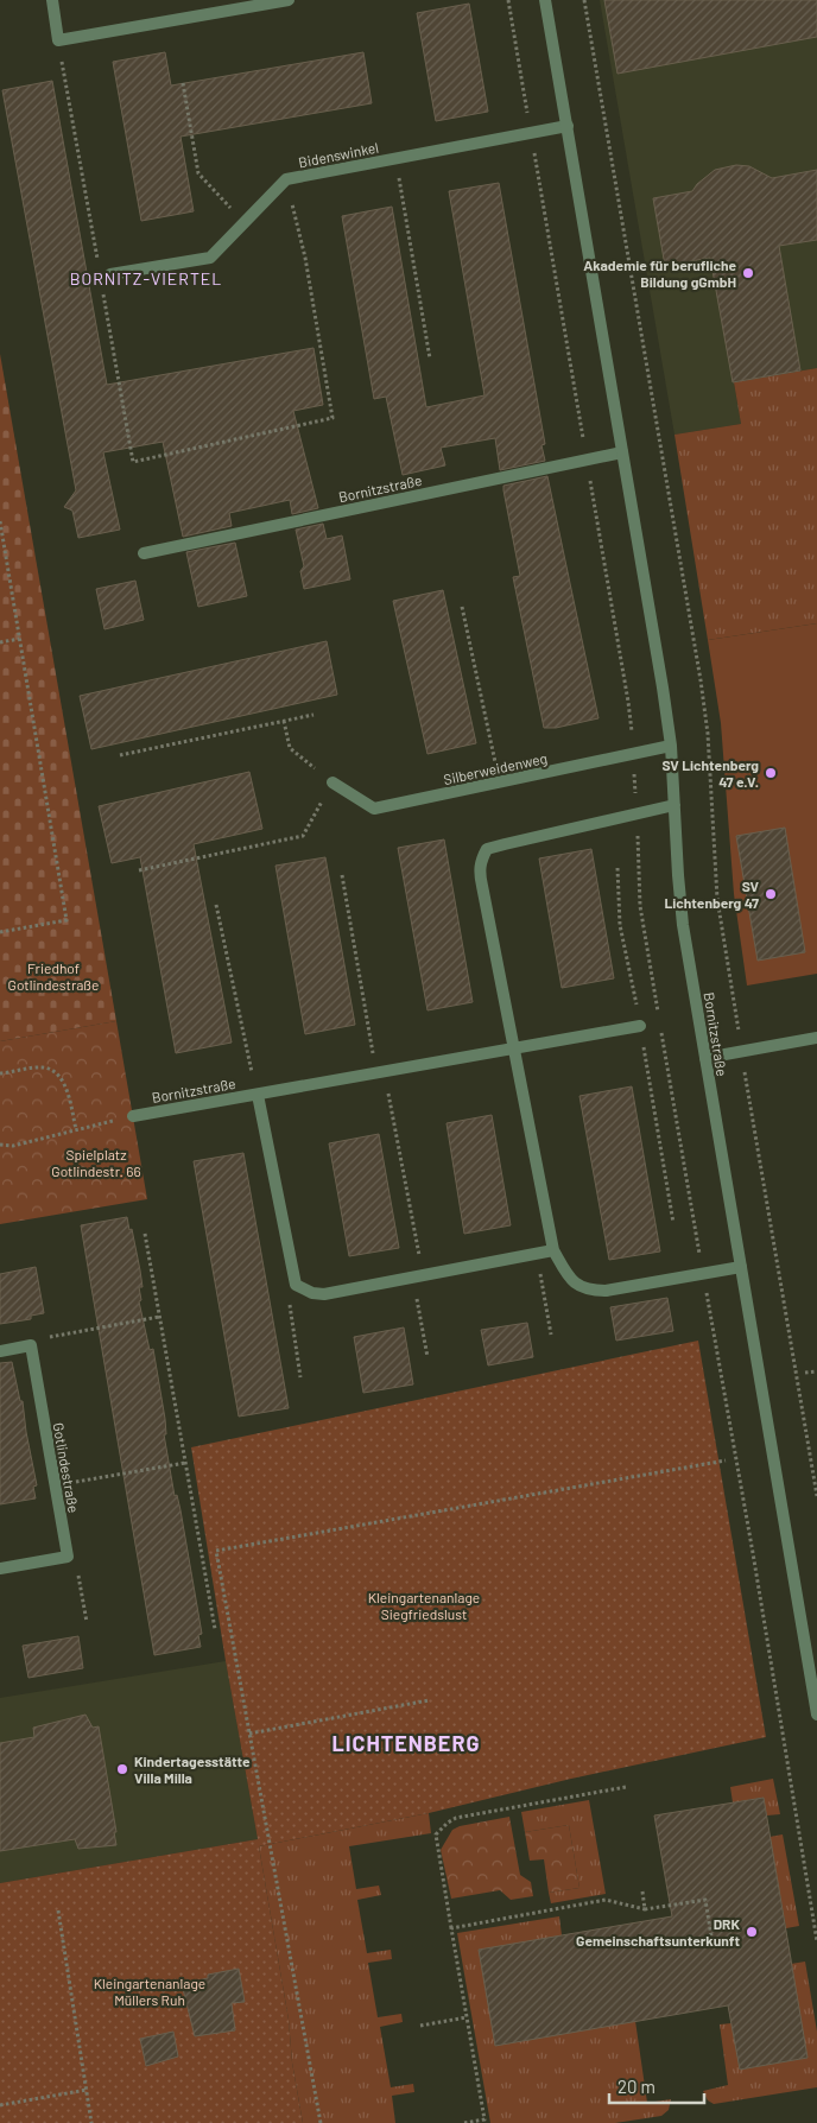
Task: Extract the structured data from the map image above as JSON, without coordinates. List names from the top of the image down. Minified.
{"streets":{"street":["Bidenswinkel","Bornitzstraße","Silberweidenweg","Gotlindestraße"]},"crossings":[["Bidenswinkel","Bornitzstraße"],["Bornitzstraße","Silberweidenweg"]],"districts":["BORNITZ-VIERTEL","LICHTENBERG"],"parks":["Friedhof Gotlindestraße","Spielplatz Gotlindestr. 66","Kleingartenanlage Siegfriedslust","Kleingartenanlage Müllers Ruh"],"places":["Akademie für berufliche Bildung gGmbH","SV Lichtenberg 47 e.V.","SV Lichtenberg 47","Kindertagesstätte Villa Milla","DRK Gemeinschaftsunterkunft"],"scale_bar":"20 m"}
